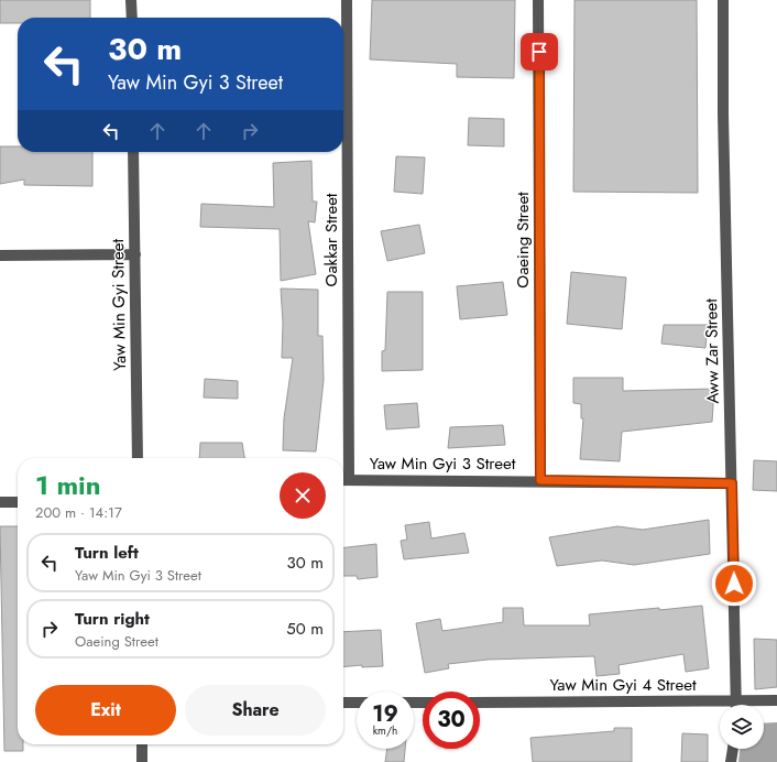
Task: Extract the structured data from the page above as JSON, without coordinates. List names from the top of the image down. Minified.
{"streets":{"street":["Oakkar Street","Oaeing Street","Yaw Min Gyi Street","Aww Zar Street","Yaw Min Gyi 3 Street","Yaw Min Gyi 4 Street"]},"crossings":[["Oakkar Street","Yaw Min Gyi 3 Street"],["Oaeing Street","Yaw Min Gyi 3 Street"],["Aww Zar Street","Yaw Min Gyi 3 Street"],["Aww Zar Street","Yaw Min Gyi 4 Street"]],"page":{"turn":["30 m","Yaw Min Gyi 3 Street"],"heading":["1 min","200 m · 14:17"],"list":[{"name":"Turn left","note":"Yaw Min Gyi 3 Street","value":"30 m"},{"name":"Turn right","note":"Oaeing Street","value":"50 m"}],"buttons":["Exit","Share"],"speed":"19 km/h","limit":"30"}}
